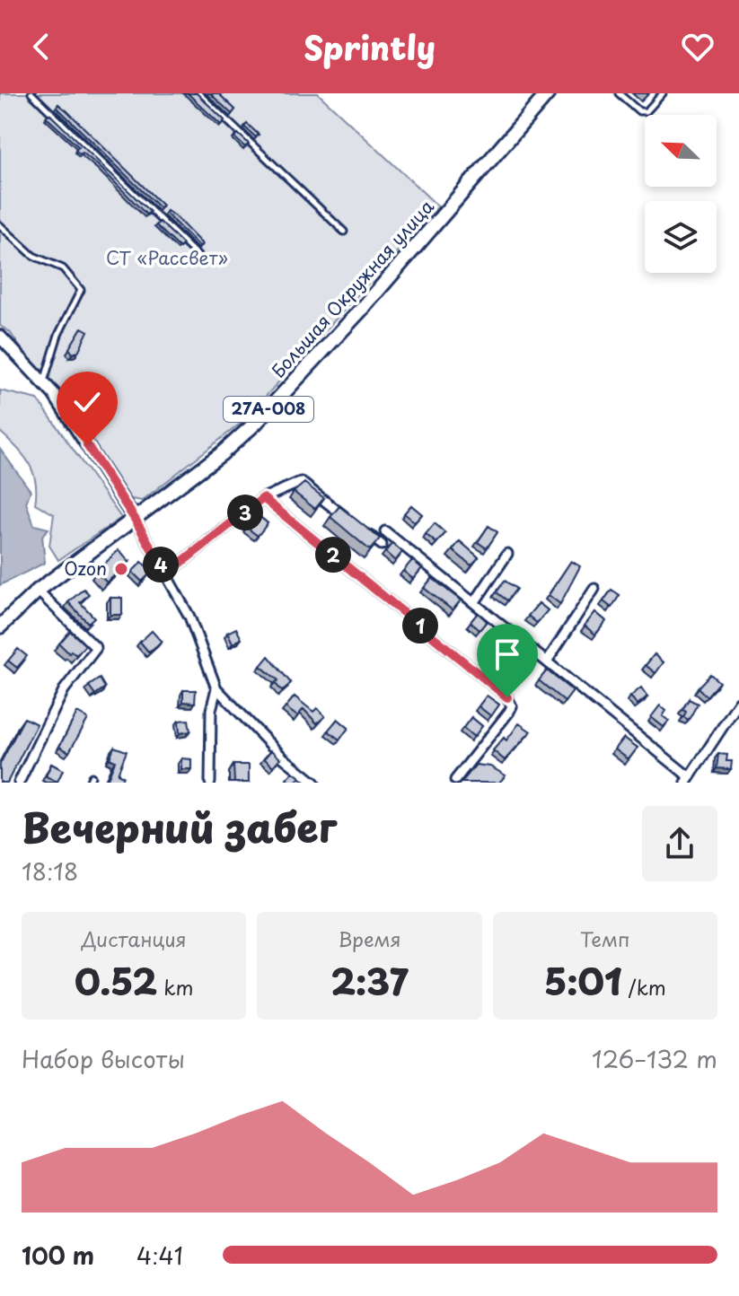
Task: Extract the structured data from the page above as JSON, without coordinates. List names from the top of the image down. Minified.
{"streets":{"main road":["Большая Окружная улица","27А-008"]},"parks":["СТ «Рассвет»"],"places":["Ozon"],"north":"top left","page":{"header":"Sprintly","pins":["3","2","4","1"],"heading":["Вечерний забег","18:18"],"stats":[["Дистанция","0.52 km"],["Время","2:37"],["Темп","5:01 /km"]],"chart":["Набор высоты","126–132 m"],"list":[{"name":"100 m","note":"4:41"}]}}
